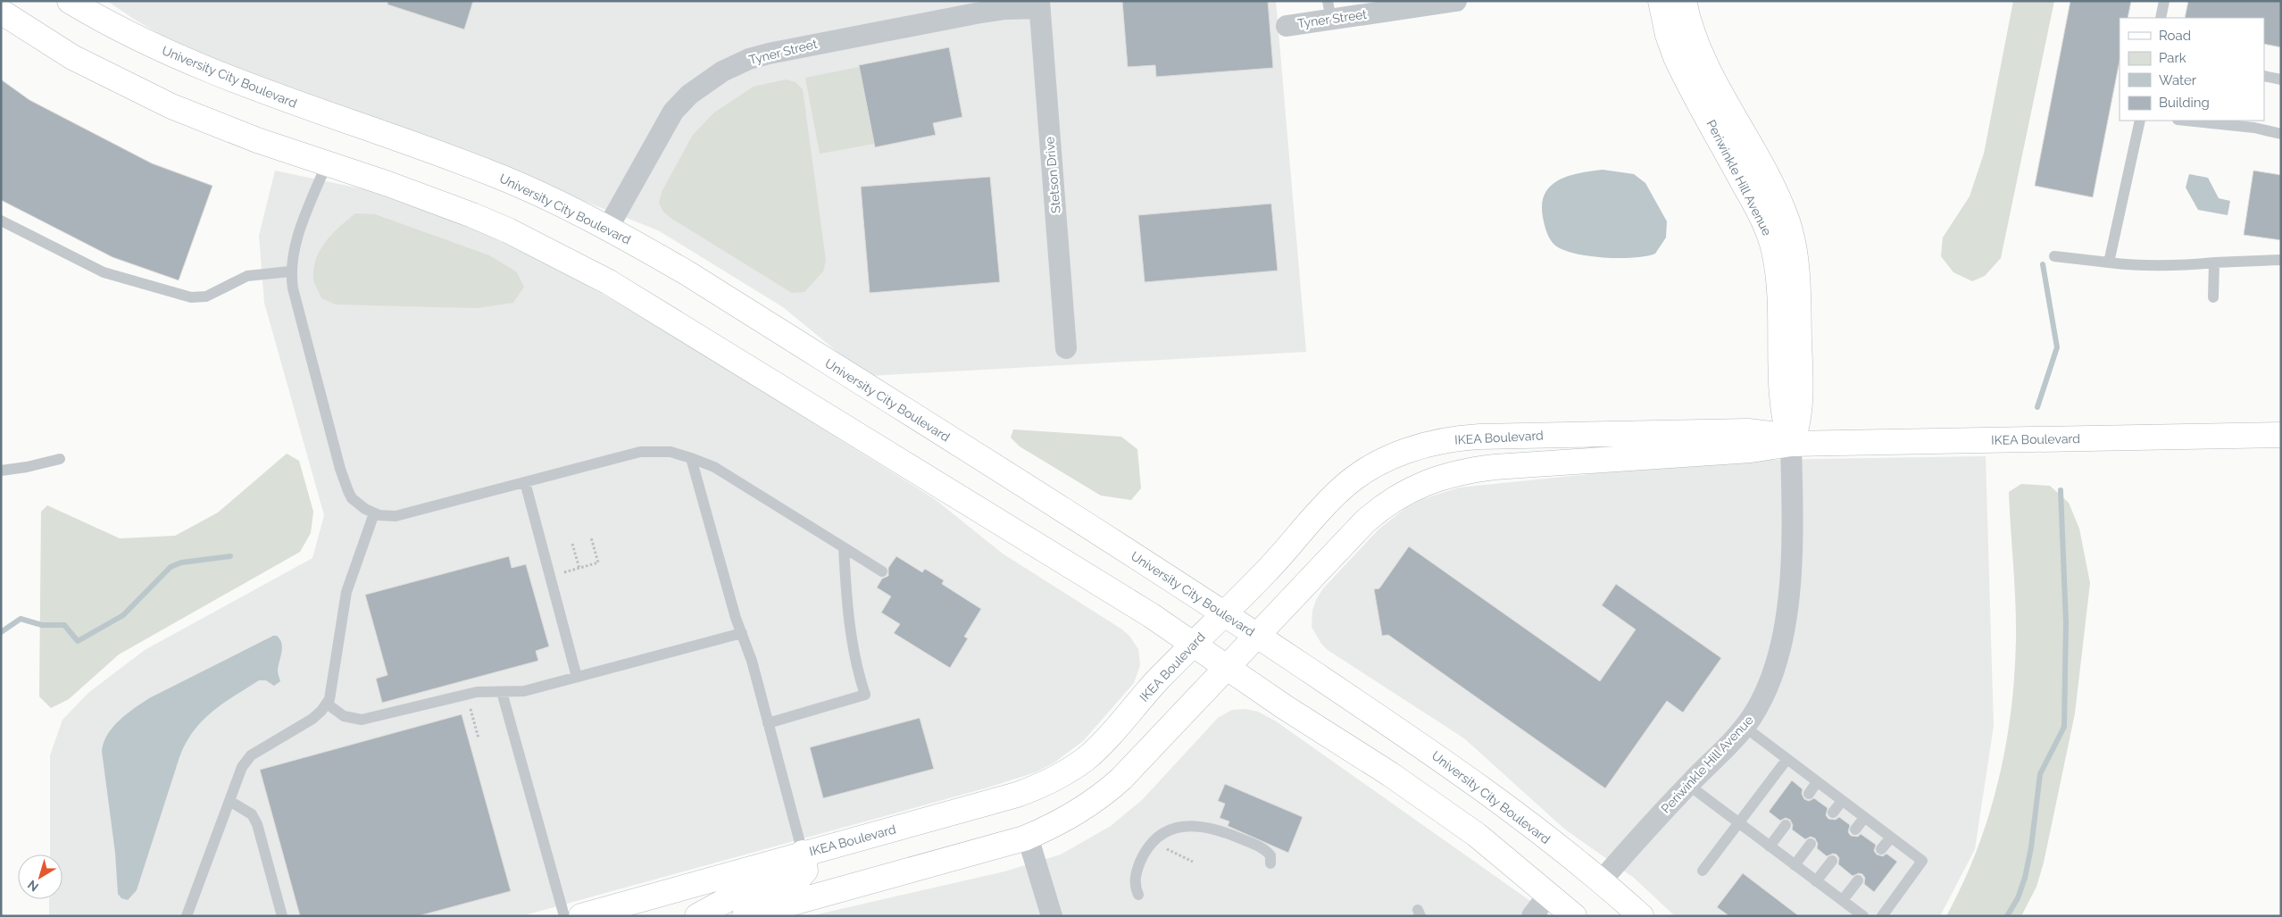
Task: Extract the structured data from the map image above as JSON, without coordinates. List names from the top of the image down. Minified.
{"streets":{"street":["Tyner Street","University City Boulevard","Stetson Drive","Periwinkle Hill Avenue","IKEA Boulevard"]},"crossings":[["Tyner Street","University City Boulevard"],["Tyner Street","Stetson Drive"],["University City Boulevard","Periwinkle Hill Avenue"],["University City Boulevard","IKEA Boulevard"],["Periwinkle Hill Avenue","IKEA Boulevard"]],"legend":["Road","Park","Water","Building"],"north":"bottom left"}
